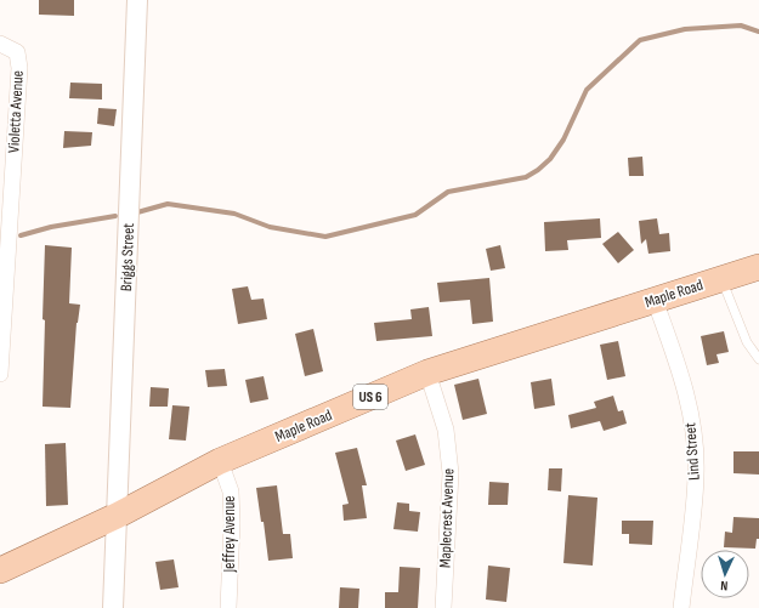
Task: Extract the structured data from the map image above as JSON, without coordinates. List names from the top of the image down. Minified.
{"streets":{"main road":["Maple Road","US 6"],"street":["Violetta Avenue","Briggs Street","Lind Street","Maplecrest Avenue","Jeffrey Avenue"]},"crossings":[["Briggs Street","Maple Road"],["Maple Road","Lind Street"],["Maple Road","Maplecrest Avenue"],["Maple Road","Jeffrey Avenue"]],"north":"bottom"}
